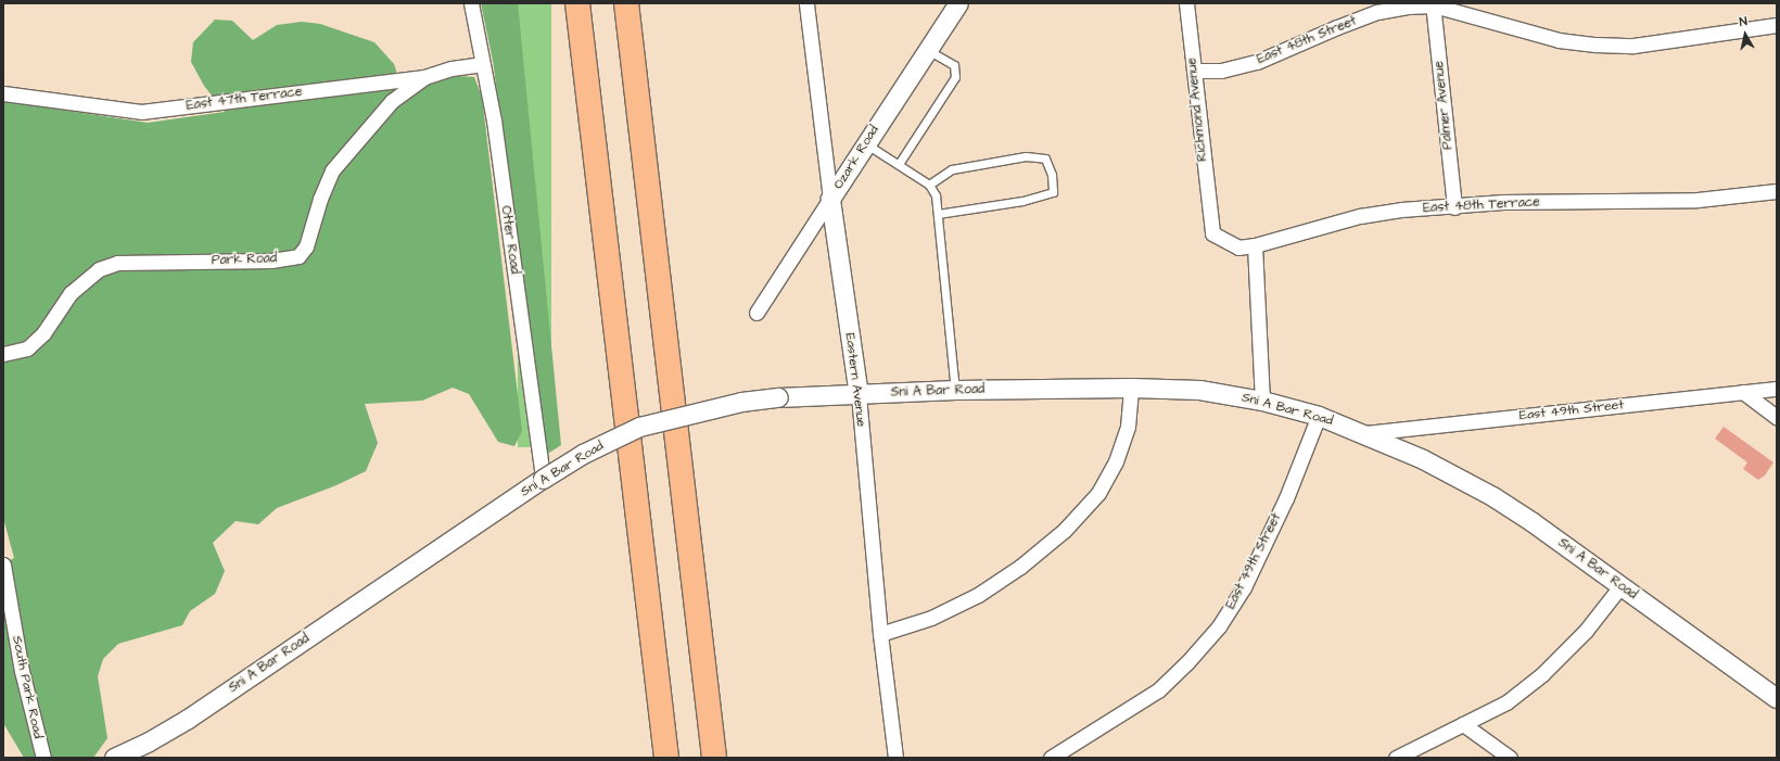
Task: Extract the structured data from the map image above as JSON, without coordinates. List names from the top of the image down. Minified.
{"streets":{"street":["East 48th Street","East 47th Terrace","Palmer Avenue","Richmond Avenue","Ozark Road","East 48th Terrace","Otter Road","Park Road","Eastern Avenue","Sni A Bar Road","East 49th Street","South Park Road"]},"crossings":[["East 48th Street","Palmer Avenue"],["East 48th Street","Richmond Avenue"],["East 47th Terrace","Otter Road"],["East 47th Terrace","Park Road"],["Palmer Avenue","East 48th Terrace"],["Richmond Avenue","East 48th Terrace"],["Ozark Road","Eastern Avenue"],["Otter Road","Sni A Bar Road"],["Eastern Avenue","Sni A Bar Road"],["Sni A Bar Road","East 49th Street"]],"north":"top"}
